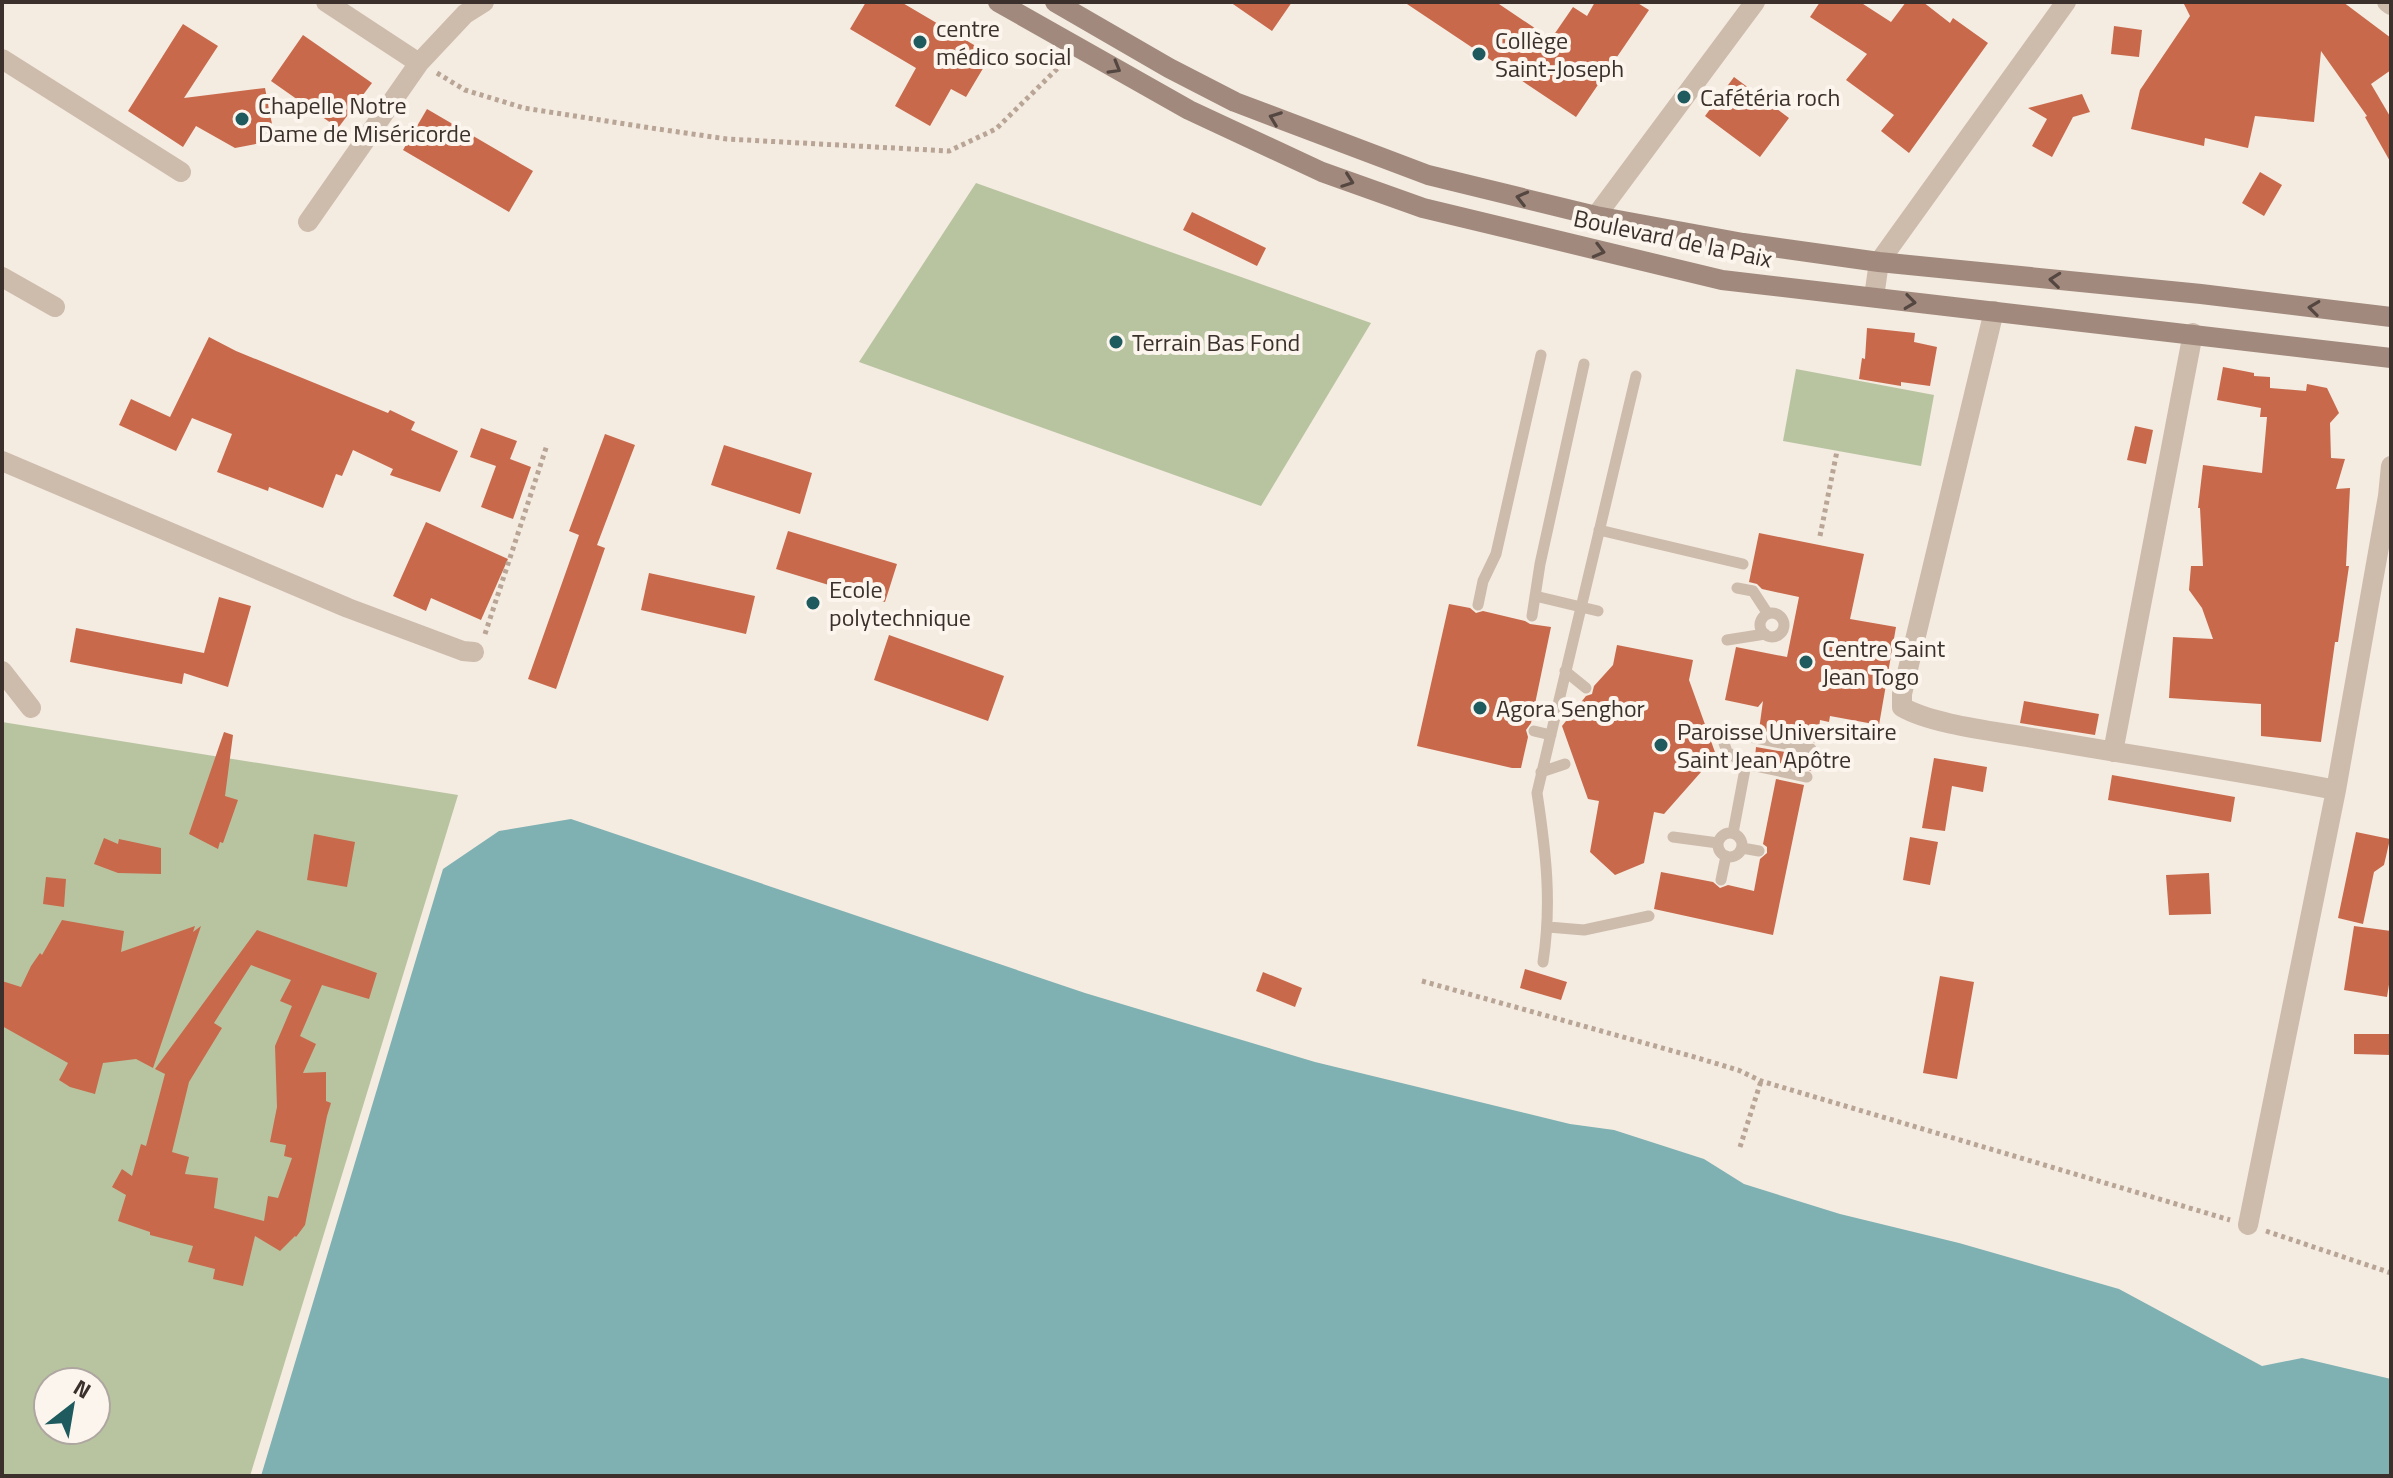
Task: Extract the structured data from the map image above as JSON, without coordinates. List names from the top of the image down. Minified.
{"streets":{"main road":["Boulevard de la Paix"]},"places":["centre médico social","Collège Saint-Joseph","Cafétéria roch","Chapelle Notre Dame de Miséricorde","Terrain Bas Fond","Ecole polytechnique","Centre Saint Jean Togo","Agora Senghor","Paroisse Universitaire Saint Jean Apôtre"],"north":"top right"}
